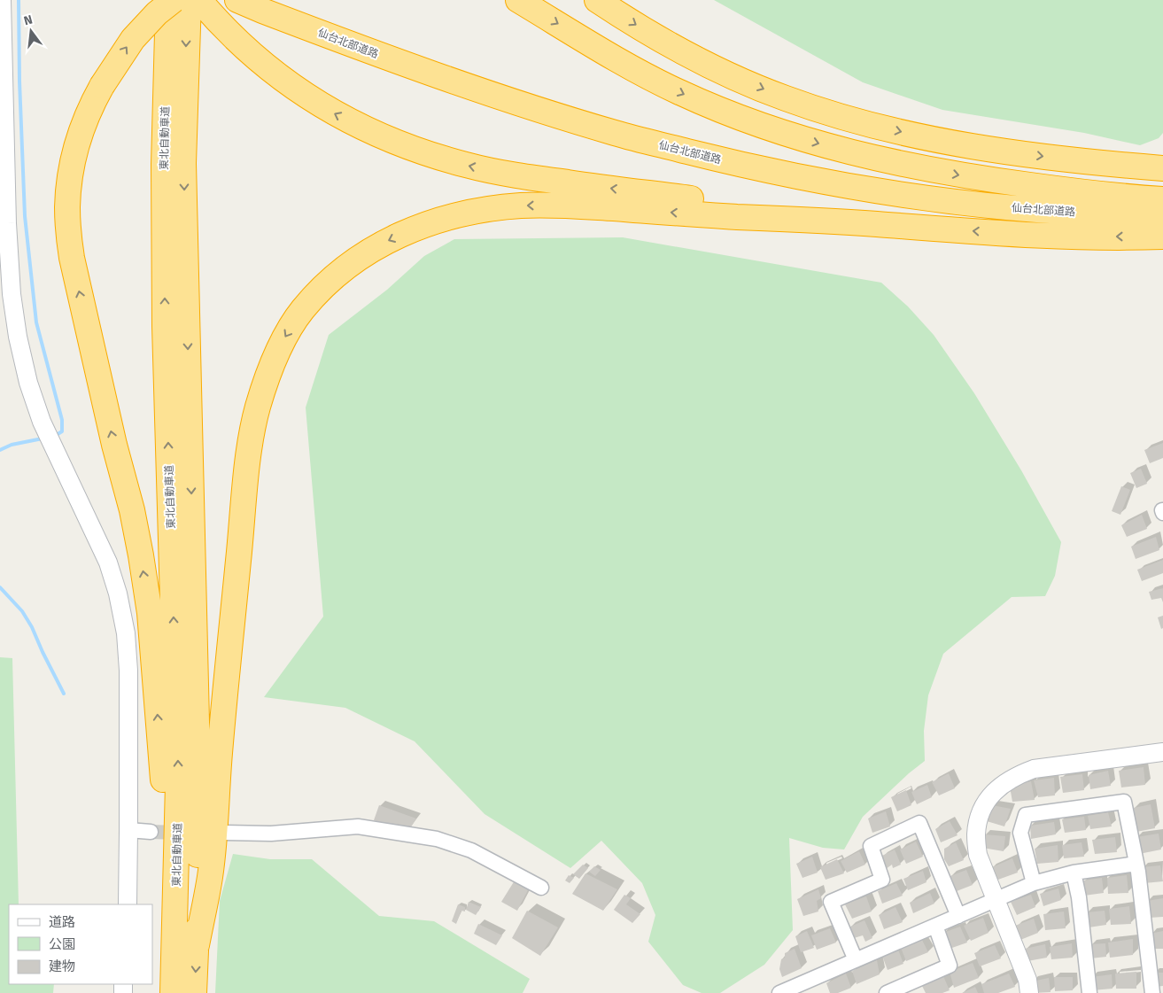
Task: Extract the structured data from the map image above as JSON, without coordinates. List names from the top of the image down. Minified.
{"streets":{"highway":["仙台北部道路","東北自動車道"]},"legend":["道路","公園","建物"],"north":"top"}
